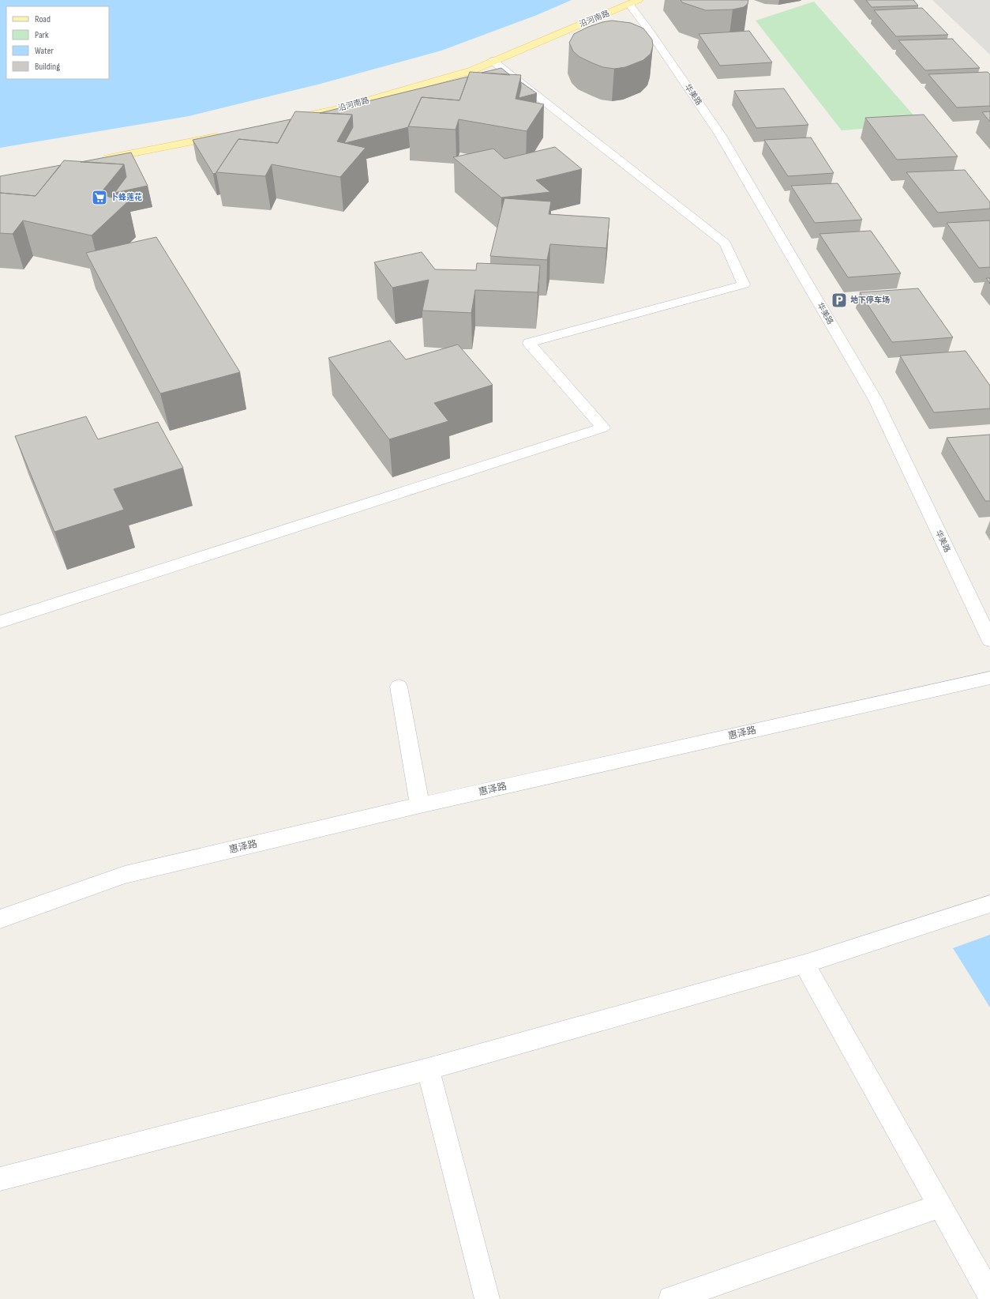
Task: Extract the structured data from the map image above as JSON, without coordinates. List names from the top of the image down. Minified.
{"streets":{"main road":["沿河南路"],"street":["华美路","惠泽路"]},"crossings":[["沿河南路","华美路"]],"places":{"supermarket":["卜蜂莲花"],"parking":["地下停车场"]},"legend":["Road","Park","Water","Building"]}
